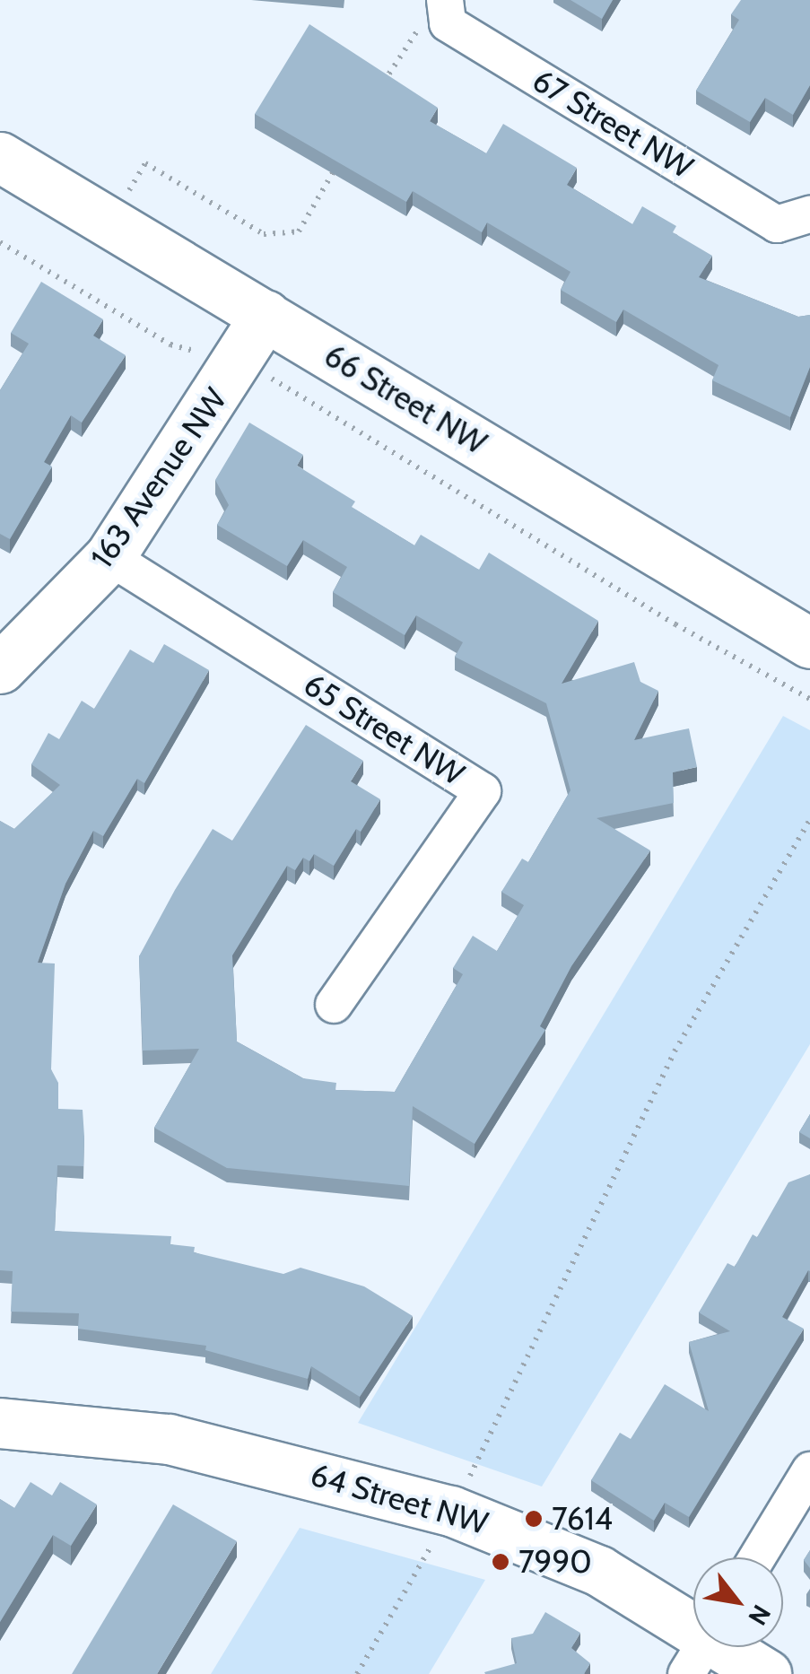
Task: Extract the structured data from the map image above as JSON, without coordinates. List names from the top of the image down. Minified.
{"streets":{"street":["67 Street NW","66 Street NW","163 Avenue NW","65 Street NW","64 Street NW"]},"crossings":[["66 Street NW","163 Avenue NW"],["163 Avenue NW","65 Street NW"]],"places":["7614","7990"],"north":"bottom right"}
